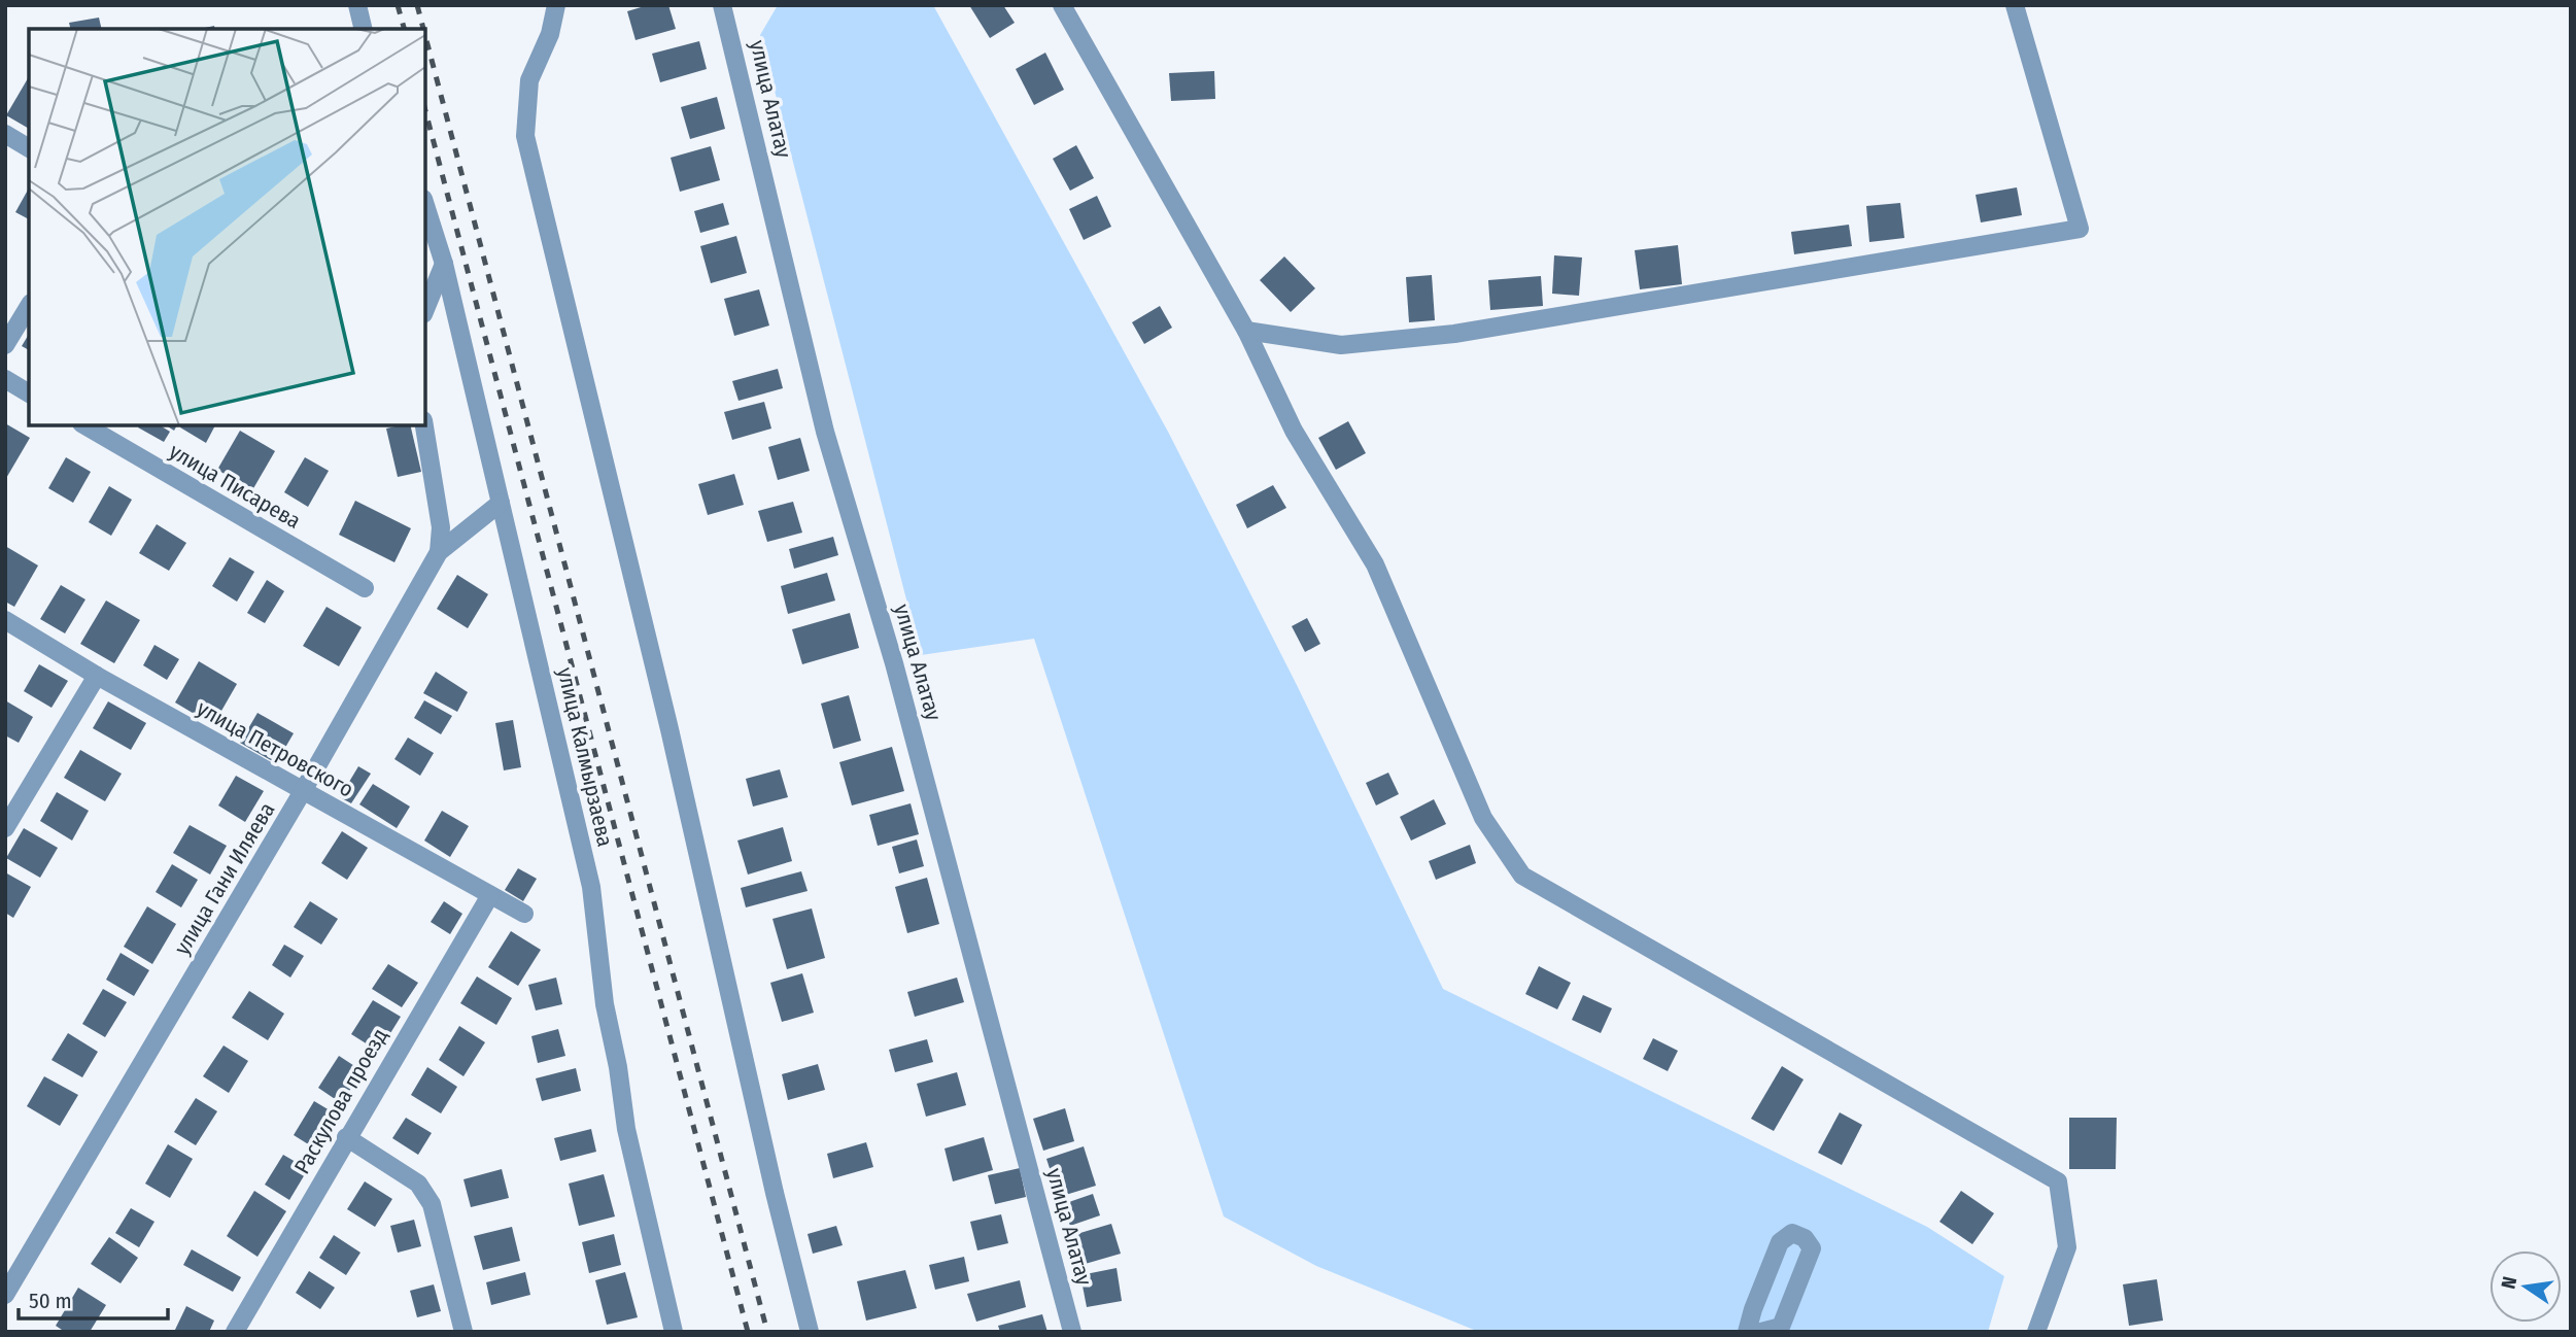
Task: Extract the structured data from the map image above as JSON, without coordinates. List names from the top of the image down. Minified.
{"streets":{"street":["улица Алатау","улица Писарева","улица Петровского","улица Калмырзаева","улица Гани Иляева","Раскулова проезд"]},"crossings":[["улица Петровского","улица Гани Иляева"],["улица Петровского","Раскулова проезд"],["улица Калмырзаева","улица Гани Иляева"]],"scale_bar":"50 m","north":"left"}
